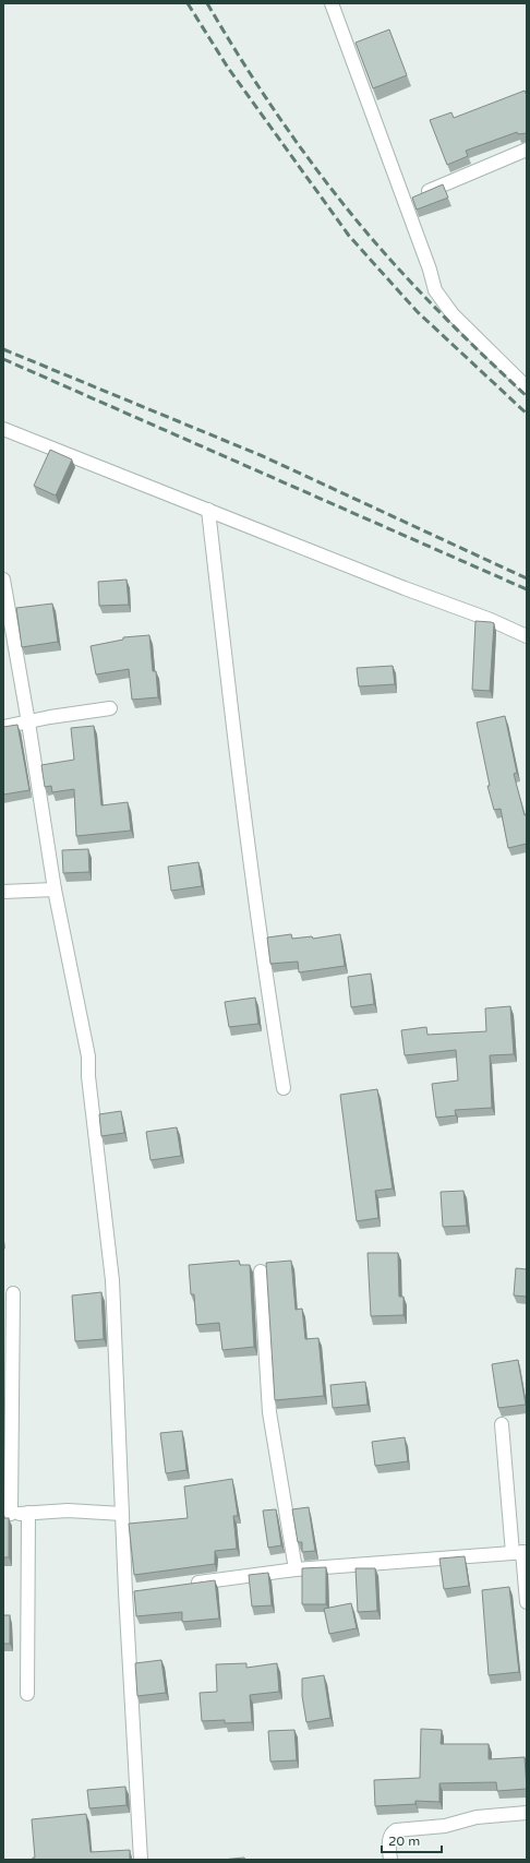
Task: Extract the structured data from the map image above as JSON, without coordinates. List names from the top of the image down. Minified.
{"scale_bar":"20 m"}
